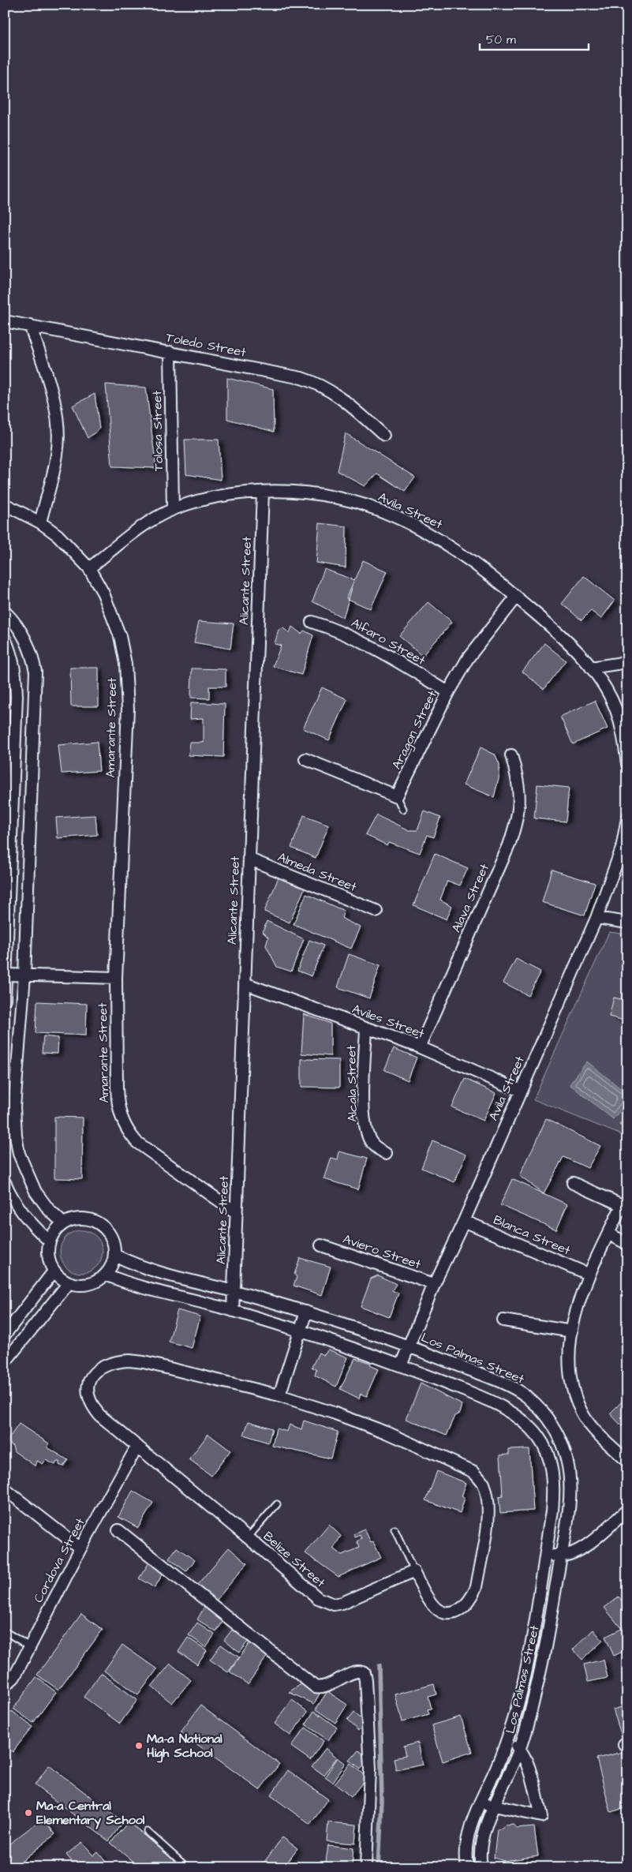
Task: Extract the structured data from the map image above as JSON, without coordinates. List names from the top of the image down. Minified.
{"streets":{"street":["Toledo Street","Tolosa Street","Avila Street","Alicante Street","Alfaro Street","Amarante Street","Aragon Street","Almeda Street","Alava Street","Aviles Street","Alcala Street","Blanca Street","Aviero Street","Los Palmas Street","Belize Street","Cordova Street"]},"crossings":[["Toledo Street","Tolosa Street"],["Tolosa Street","Avila Street"],["Avila Street","Alicante Street"],["Avila Street","Amarante Street"],["Avila Street","Aragon Street"],["Avila Street","Aviles Street"],["Avila Street","Blanca Street"],["Avila Street","Aviero Street"],["Avila Street","Los Palmas Street"],["Alicante Street","Amarante Street"],["Alicante Street","Almeda Street"],["Alicante Street","Aviles Street"],["Alicante Street","Los Palmas Street"],["Alfaro Street","Aragon Street"],["Alava Street","Aviles Street"],["Aviles Street","Alcala Street"],["Belize Street","Cordova Street"]],"places":["Ma-a National High School","Ma-a Central Elementary School"],"scale_bar":"50 m"}
